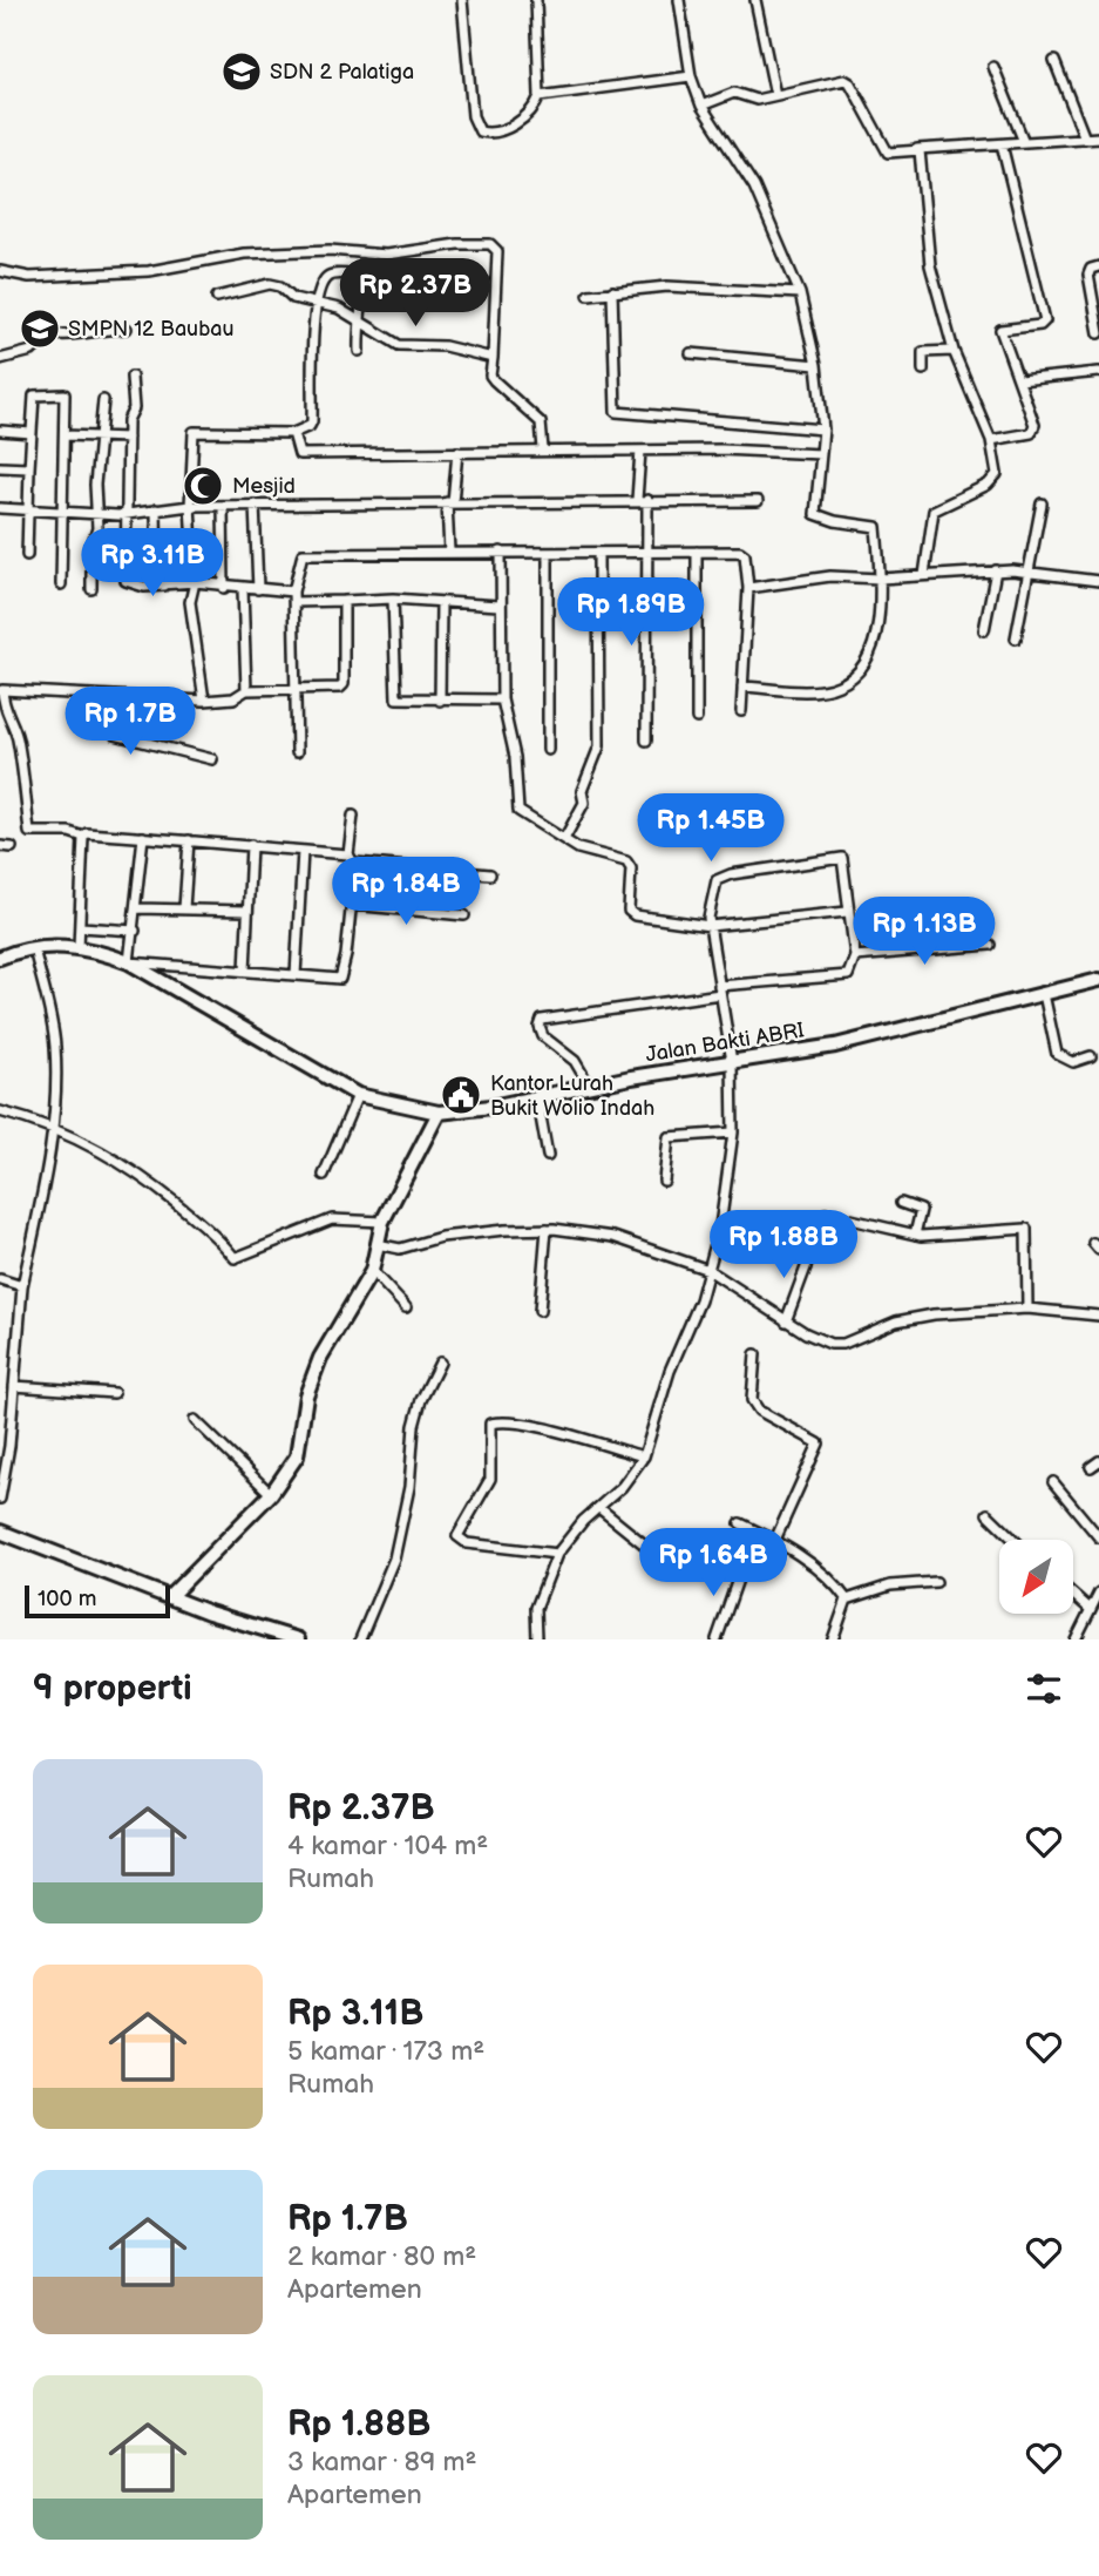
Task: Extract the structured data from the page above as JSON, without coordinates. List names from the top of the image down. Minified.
{"streets":{"street":["Jalan Bakti ABRI"]},"places":{"school or university":["SDN 2 Palatiga","SMPN 12 Baubau"],"mosque":["Mesjid"],"public building":["Kantor Lurah Bukit Wolio Indah"]},"scale_bar":"100 m","north":"bottom left","page":{"price":["Rp 2.37B","Rp 3.11B","Rp 1.89B","Rp 1.7B","Rp 1.45B","Rp 1.84B","Rp 1.13B","Rp 1.88B","Rp 1.64B"],"scale":"100 m","heading":"9 properti","list":[{"name":"Rp 2.37B","note":"4 kamar · 104 m² · Rumah"},{"name":"Rp 3.11B","note":"5 kamar · 173 m² · Rumah"},{"name":"Rp 1.7B","note":"2 kamar · 80 m² · Apartemen"},{"name":"Rp 1.88B","note":"3 kamar · 89 m² · Apartemen"}]}}
